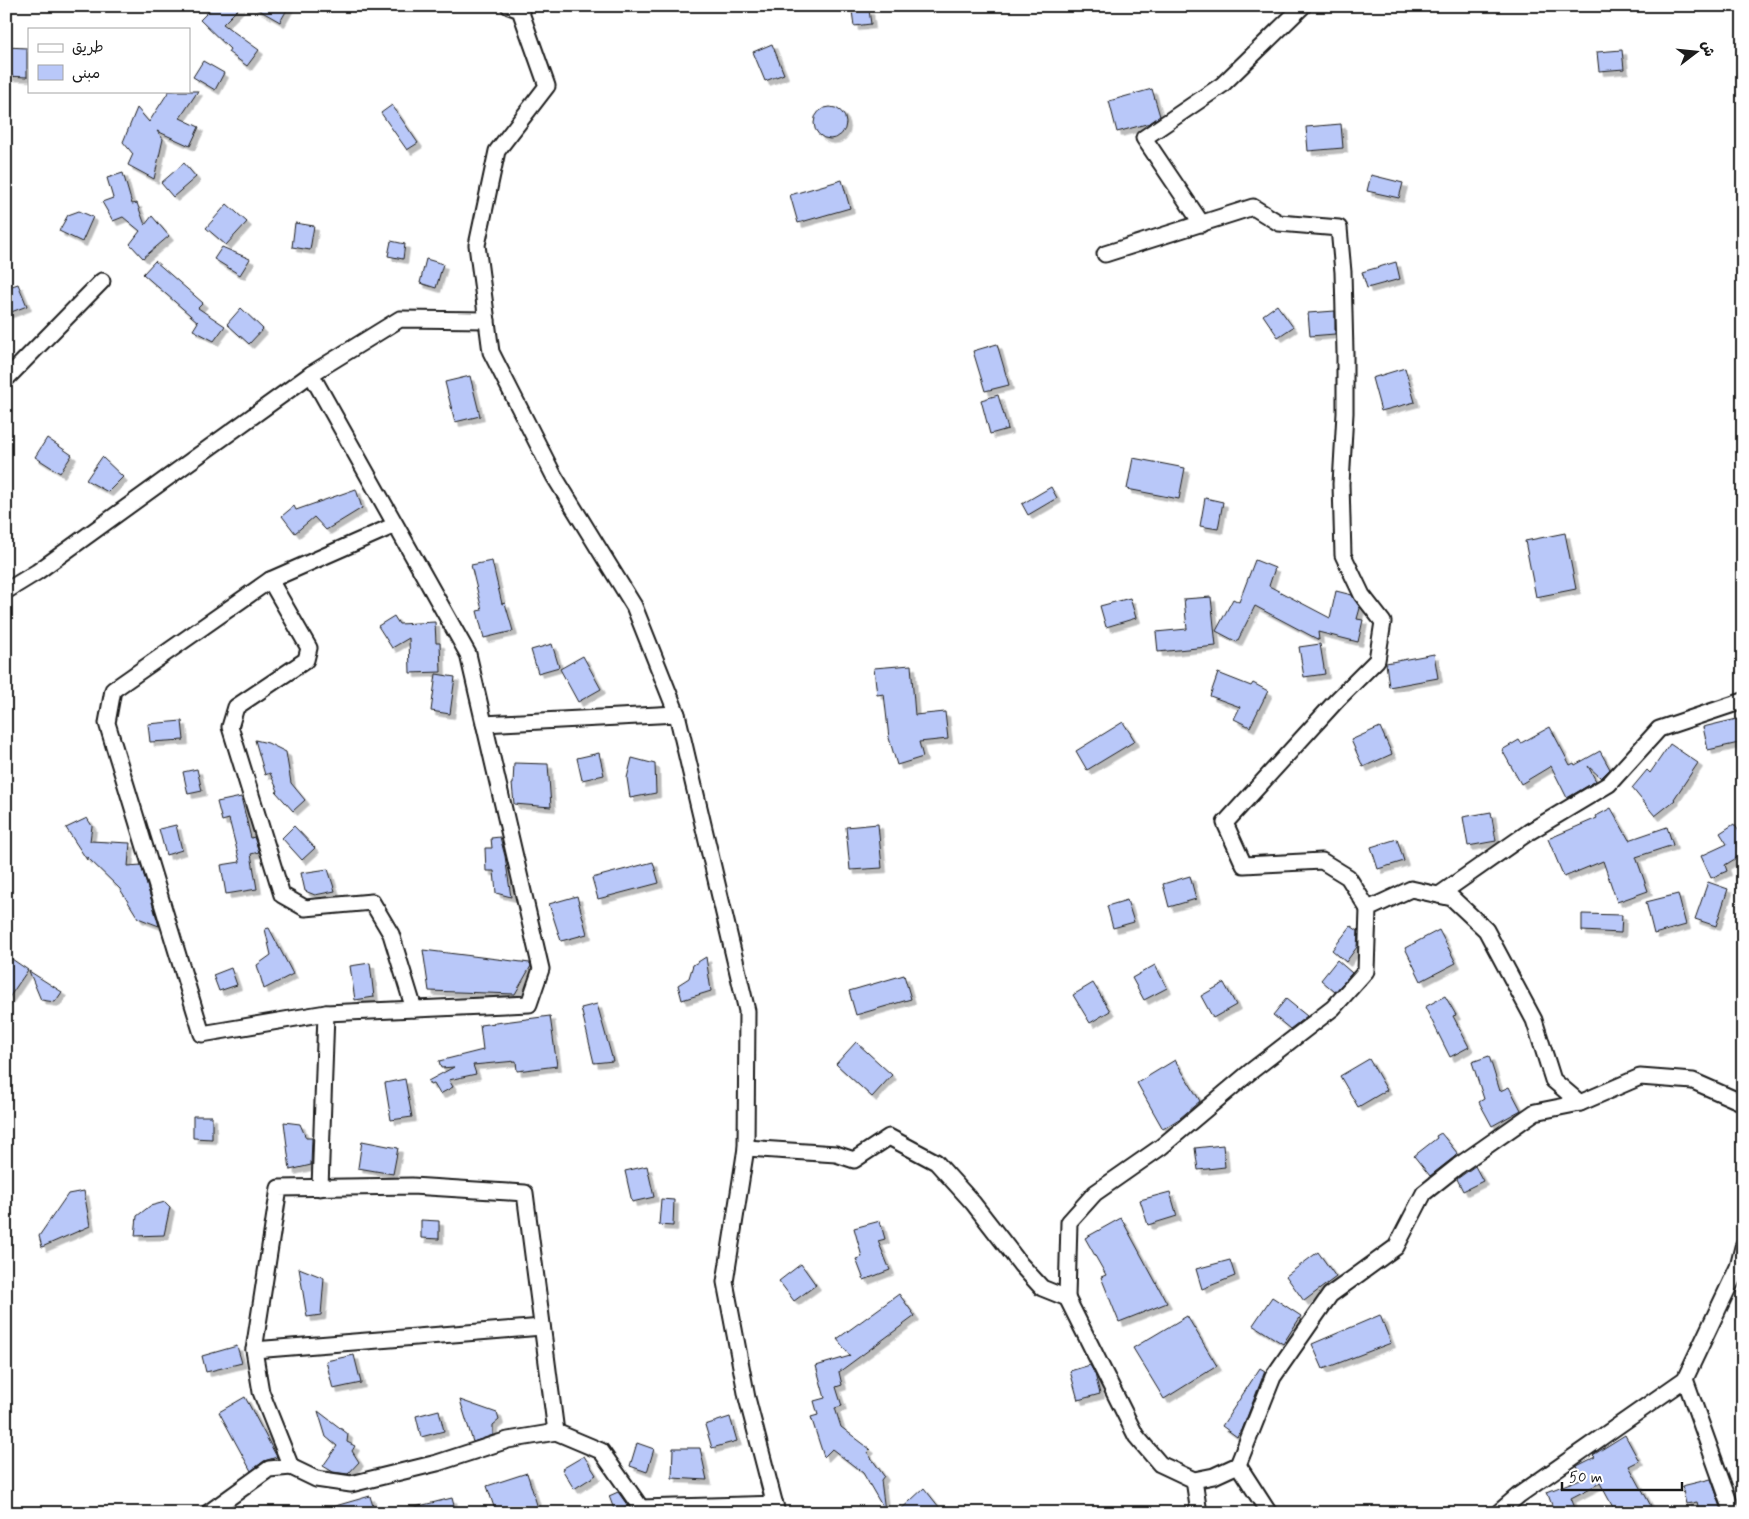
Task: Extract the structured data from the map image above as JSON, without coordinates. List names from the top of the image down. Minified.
{"legend":["طريق","مبنى"],"scale_bar":"50 m","north":"right"}
